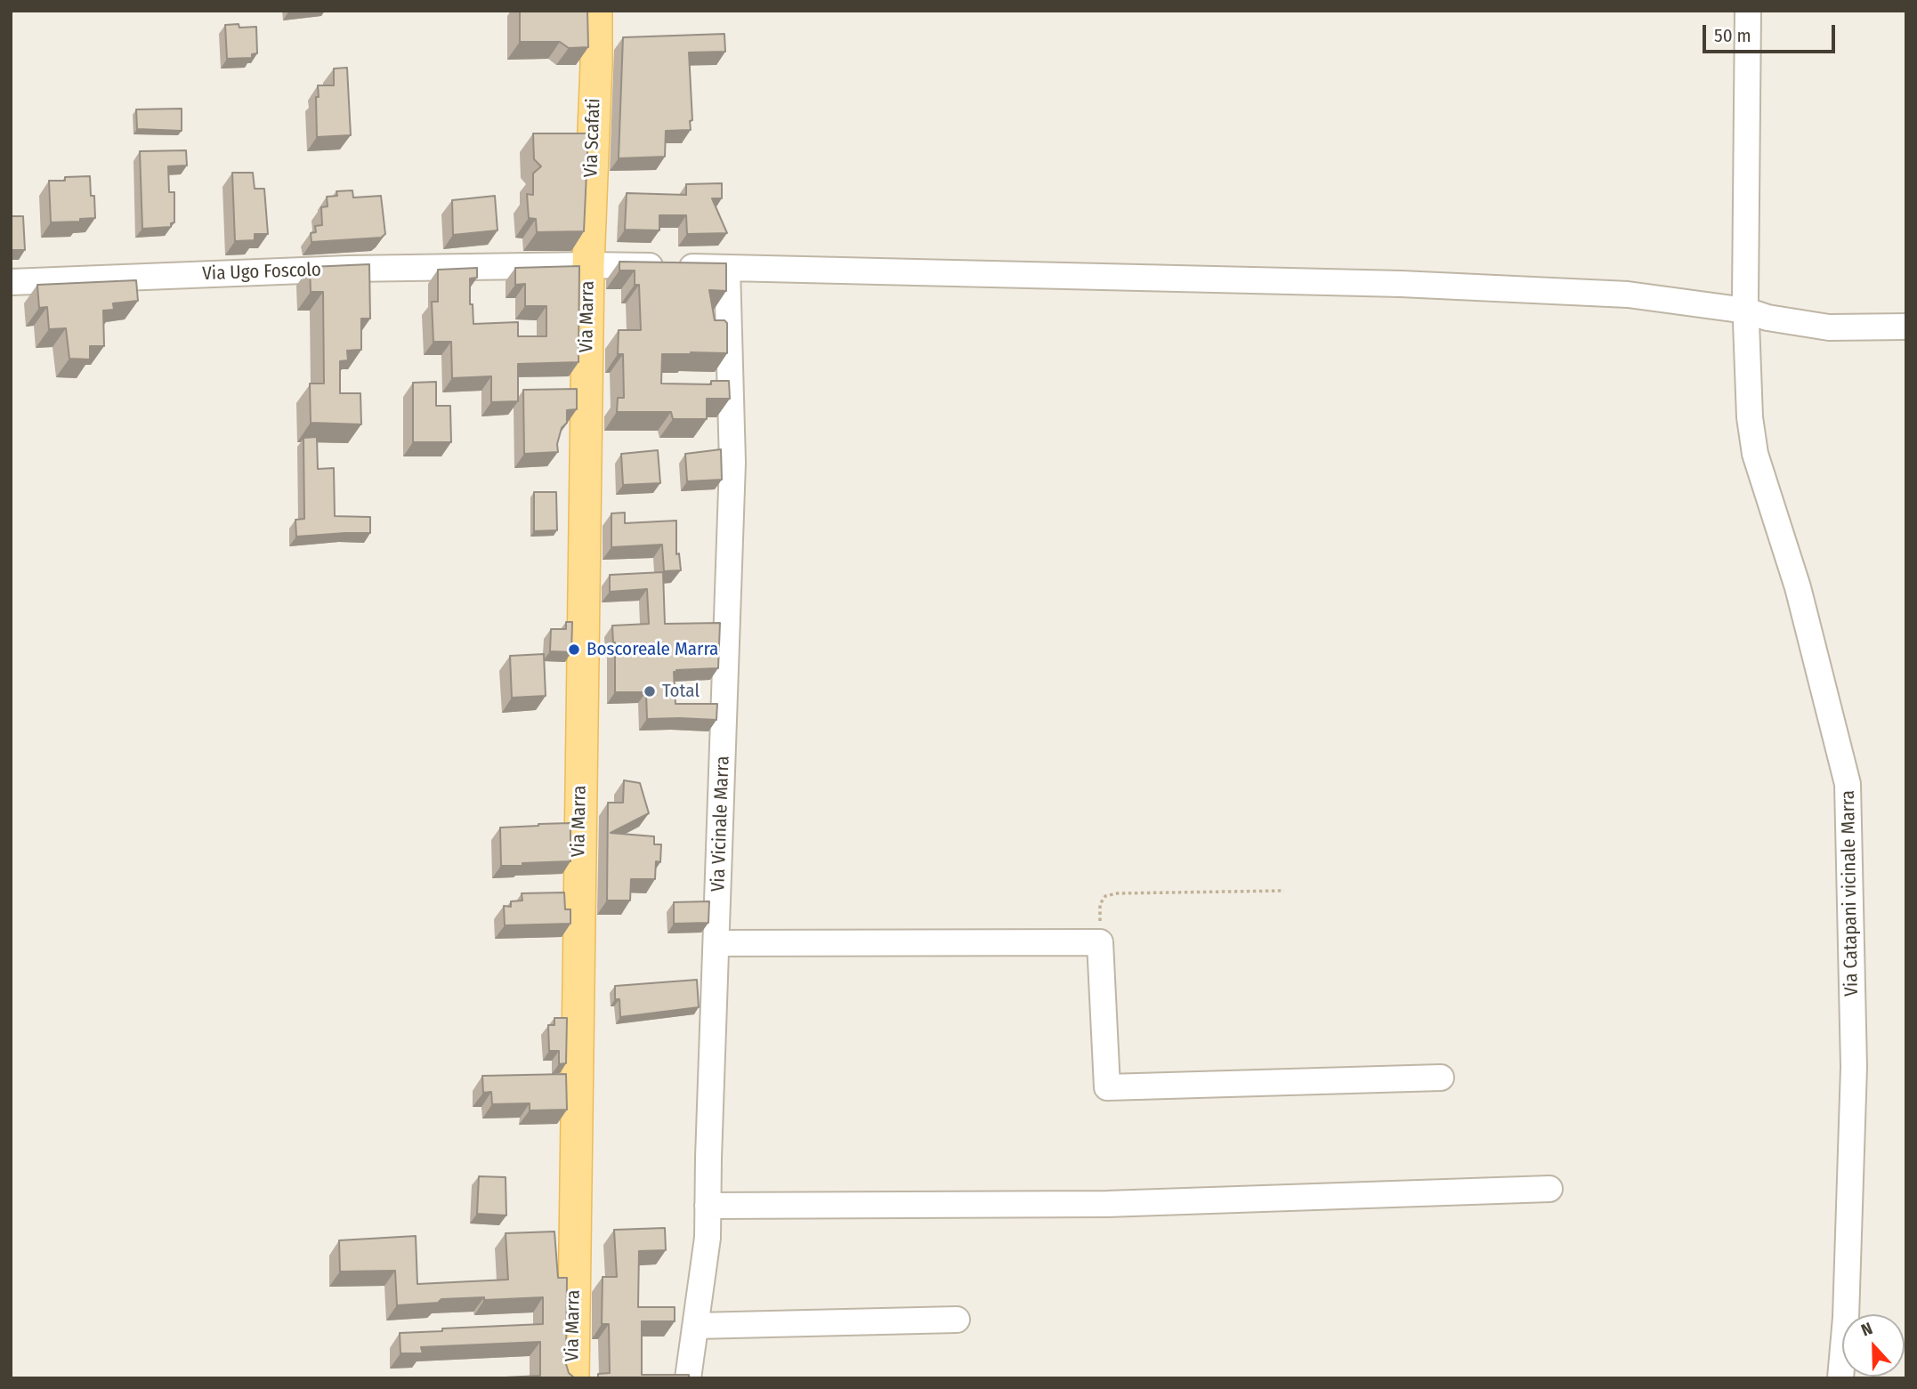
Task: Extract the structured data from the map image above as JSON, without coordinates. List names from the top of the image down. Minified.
{"streets":{"main road":["Via Scafati","Via Marra"],"street":["Via Ugo Foscolo","Via Vicinale Marra","Via Catapani vicinale Marra"]},"crossings":[["Via Scafati","Via Ugo Foscolo"],["Via Scafati","Via Marra"],["Via Ugo Foscolo","Via Marra"],["Via Ugo Foscolo","Via Vicinale Marra"],["Via Ugo Foscolo","Via Catapani vicinale Marra"]],"places":["Boscoreale Marra","Total"],"scale_bar":"50 m","north":"top"}
